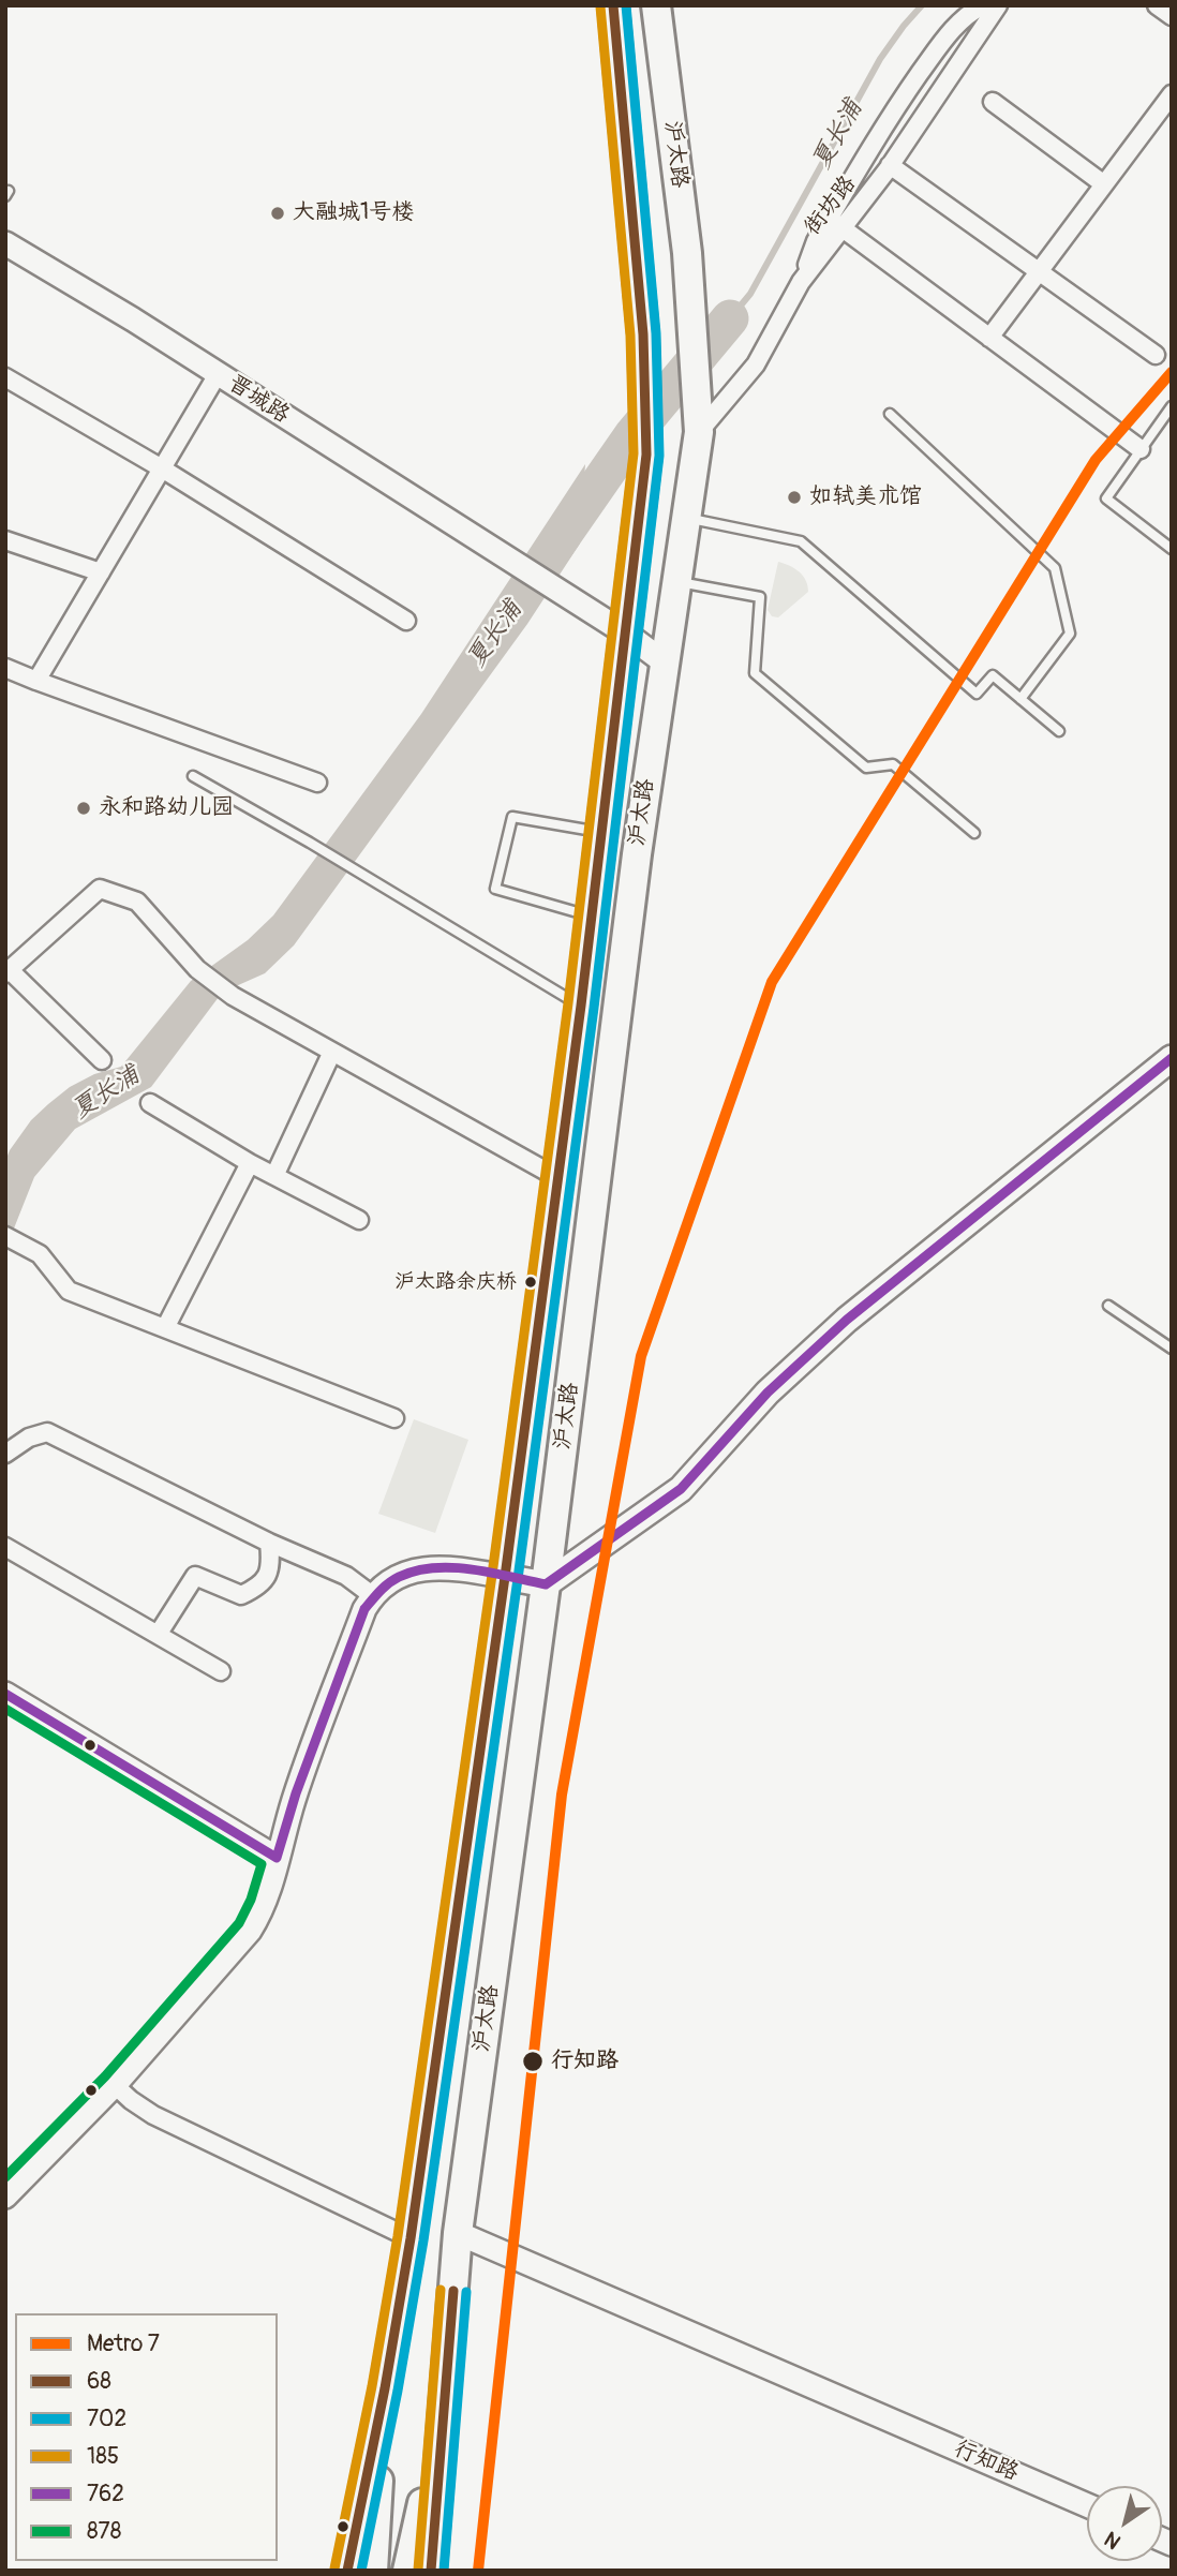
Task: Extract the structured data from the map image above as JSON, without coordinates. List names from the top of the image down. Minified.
{"streets":{"main road":["沪太路"],"street":["街坊路","晋城路","行知路"]},"crossings":[["沪太路","街坊路"],["沪太路","晋城路"],["沪太路","行知路"]],"water":["夏长浦"],"places":["大融城1号楼","如轼美术馆","永和路幼儿园","沪太路余庆桥","行知路"],"lines":["transit line 68","transit line 702","transit line 185","metro line 7","transit line 762","transit line 878"],"legend":["Metro 7","68","702","185","762","878"],"north":"bottom left"}
